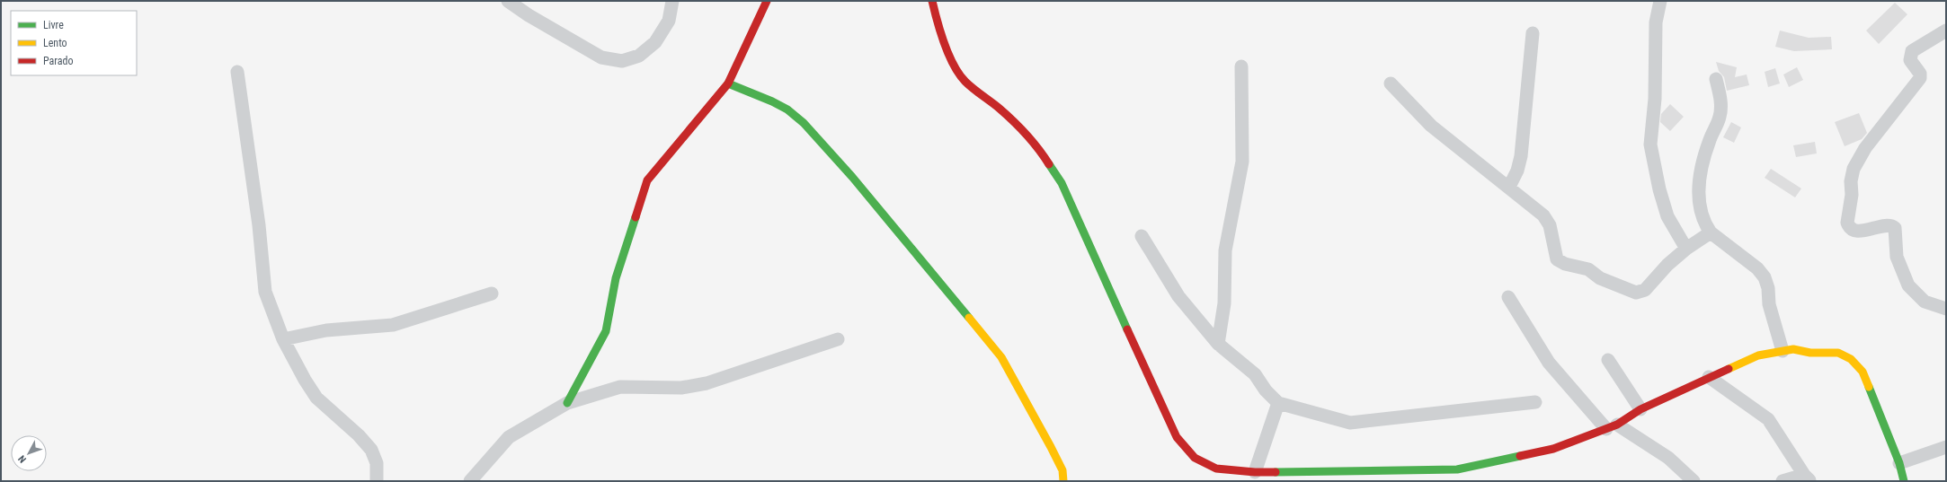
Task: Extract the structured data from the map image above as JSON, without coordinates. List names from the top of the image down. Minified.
{"legend":["Livre","Lento","Parado"],"north":"bottom left"}
